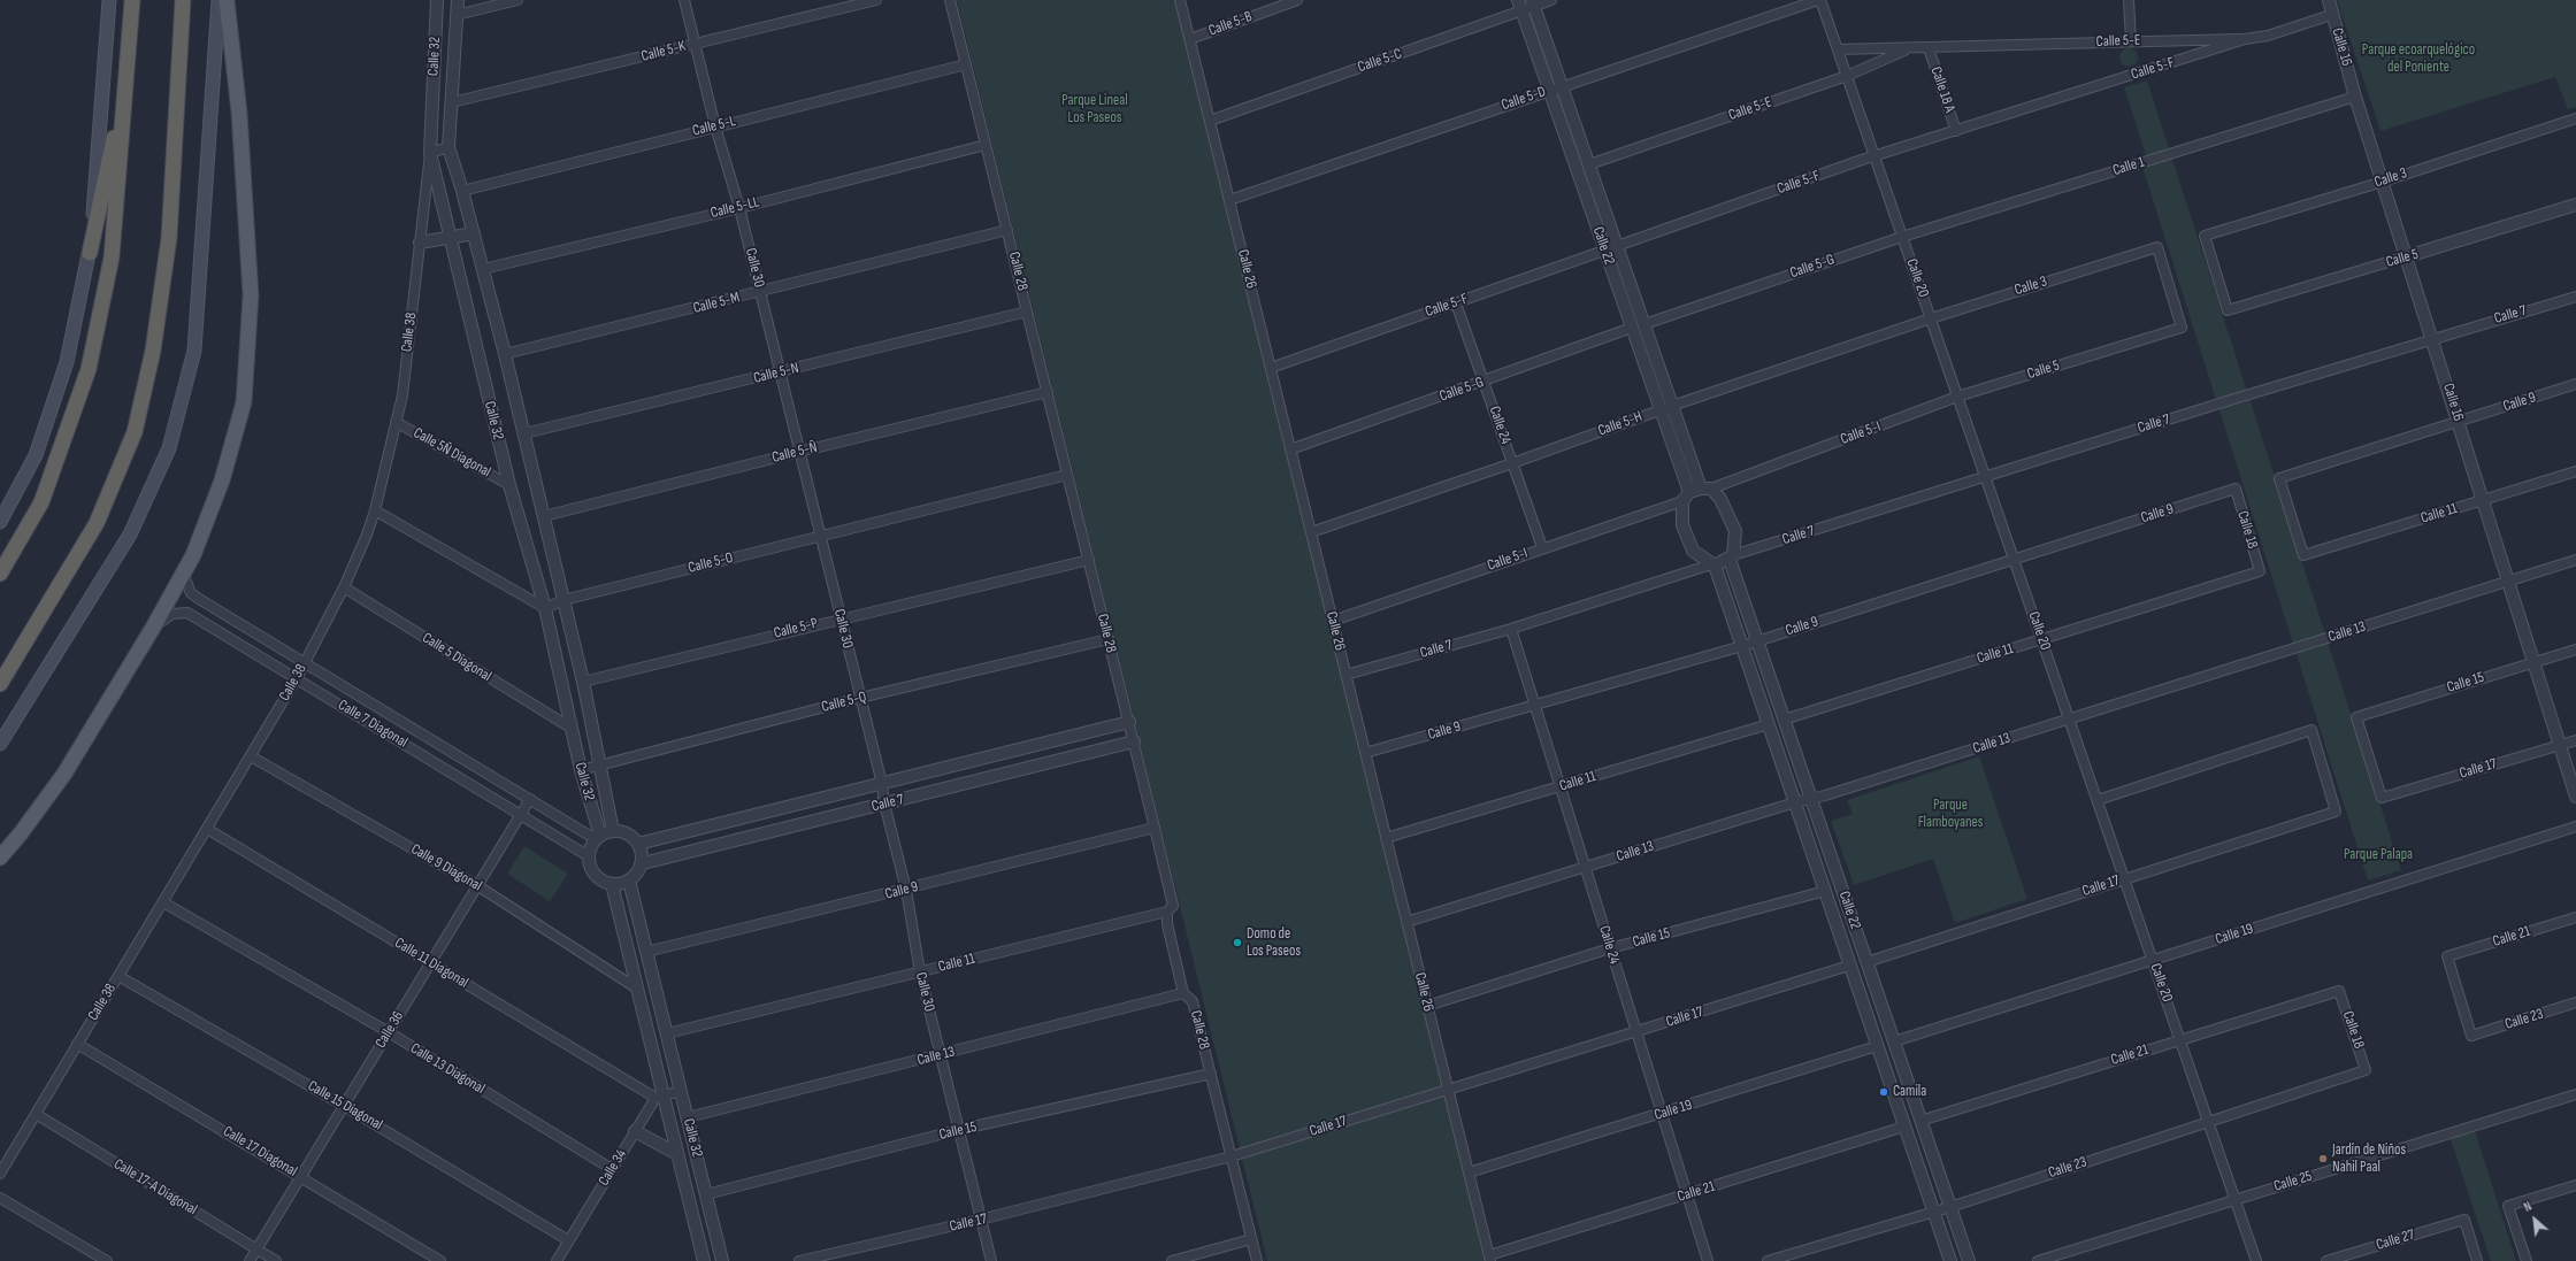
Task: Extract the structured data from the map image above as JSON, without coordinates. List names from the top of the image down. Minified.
{"streets":{"street":["Calle 5-B","Calle 5-E","Calle 16","Calle 5-K","Calle 32","Calle 5-C","Calle 5-F","Calle 18 A","Calle 5-D","Calle 5-L","Calle 1","Calle 3","Calle 5-LL","Calle 22","Calle 5","Calle 5-G","Calle 30","Calle 26","Calle 28","Calle 20","Calle 5-M","Calle 7","Calle 38","Calle 5-N","Calle 9","Calle 5-H","Calle 24","Calle 5-I","Calle 5Ñ Diagonal","Calle 5-Ñ","Calle 11","Calle 18","Calle 5-O","Calle 5-P","Calle 13","Calle 5 Diagonal","Calle 15","Calle 5-Q","Calle 7 Diagonal","Calle 17","Calle 9 Diagonal","Calle 19","Calle 21","Calle 11 Diagonal","Calle 23","Calle 36","Calle 13 Diagonal","Calle 15 Diagonal","Calle 17 Diagonal","Calle 34","Calle 25","Calle 17-A Diagonal","Calle 27"]},"crossings":[["Calle 5-B","Calle 26"],["Calle 5-E","Calle 5-F"],["Calle 5-E","Calle 18 A"],["Calle 5-E","Calle 22"],["Calle 5-E","Calle 20"],["Calle 16","Calle 5-F"],["Calle 16","Calle 1"],["Calle 16","Calle 3"],["Calle 16","Calle 5"],["Calle 16","Calle 7"],["Calle 16","Calle 9"],["Calle 16","Calle 11"],["Calle 16","Calle 13"],["Calle 16","Calle 15"],["Calle 16","Calle 17"],["Calle 5-K","Calle 32"],["Calle 5-K","Calle 30"],["Calle 32","Calle 5-L"],["Calle 32","Calle 5-LL"],["Calle 32","Calle 5-M"],["Calle 32","Calle 7"],["Calle 32","Calle 38"],["Calle 32","Calle 5-N"],["Calle 32","Calle 9"],["Calle 32","Calle 5Ñ Diagonal"],["Calle 32","Calle 5-Ñ"],["Calle 32","Calle 11"],["Calle 32","Calle 5-O"],["Calle 32","Calle 5-P"],["Calle 32","Calle 13"],["Calle 32","Calle 5 Diagonal"],["Calle 32","Calle 15"],["Calle 32","Calle 5-Q"],["Calle 32","Calle 7 Diagonal"],["Calle 32","Calle 9 Diagonal"],["Calle 32","Calle 11 Diagonal"],["Calle 32","Calle 34"],["Calle 5-C","Calle 22"],["Calle 5-C","Calle 26"],["Calle 5-F","Calle 18 A"],["Calle 5-F","Calle 22"],["Calle 5-F","Calle 26"],["Calle 5-F","Calle 20"],["Calle 5-F","Calle 24"],["Calle 5-D","Calle 22"],["Calle 5-D","Calle 26"],["Calle 5-D","Calle 20"],["Calle 5-L","Calle 30"],["Calle 5-L","Calle 28"],["Calle 1","Calle 5-G"],["Calle 1","Calle 20"],["Calle 3","Calle 5"],["Calle 3","Calle 20"],["Calle 3","Calle 5-H"],["Calle 5-LL","Calle 30"],["Calle 5-LL","Calle 28"],["Calle 22","Calle 5-G"],["Calle 22","Calle 7"],["Calle 22","Calle 9"],["Calle 22","Calle 5-H"],["Calle 22","Calle 5-I"],["Calle 22","Calle 11"],["Calle 22","Calle 13"],["Calle 22","Calle 15"],["Calle 22","Calle 17"],["Calle 22","Calle 19"],["Calle 22","Calle 21"],["Calle 22","Calle 23"],["Calle 5","Calle 20"],["Calle 5","Calle 5-I"],["Calle 5-G","Calle 26"],["Calle 5-G","Calle 20"],["Calle 5-G","Calle 24"],["Calle 30","Calle 5-M"],["Calle 30","Calle 7"],["Calle 30","Calle 5-N"],["Calle 30","Calle 9"],["Calle 30","Calle 5-Ñ"],["Calle 30","Calle 11"],["Calle 30","Calle 5-O"],["Calle 30","Calle 5-P"],["Calle 30","Calle 13"],["Calle 30","Calle 15"],["Calle 30","Calle 5-Q"],["Calle 30","Calle 17"],["Calle 26","Calle 7"],["Calle 26","Calle 9"],["Calle 26","Calle 5-H"],["Calle 26","Calle 5-I"],["Calle 26","Calle 11"],["Calle 26","Calle 13"],["Calle 26","Calle 15"],["Calle 26","Calle 17"],["Calle 26","Calle 19"],["Calle 26","Calle 21"],["Calle 28","Calle 5-M"],["Calle 28","Calle 7"],["Calle 28","Calle 5-N"],["Calle 28","Calle 9"],["Calle 28","Calle 5-Ñ"],["Calle 28","Calle 11"],["Calle 28","Calle 5-O"],["Calle 28","Calle 5-P"],["Calle 28","Calle 13"],["Calle 28","Calle 15"],["Calle 28","Calle 5-Q"],["Calle 28","Calle 17"],["Calle 20","Calle 7"],["Calle 20","Calle 9"],["Calle 20","Calle 5-H"],["Calle 20","Calle 5-I"],["Calle 20","Calle 11"],["Calle 20","Calle 13"],["Calle 20","Calle 17"],["Calle 20","Calle 19"],["Calle 20","Calle 21"],["Calle 20","Calle 23"],["Calle 20","Calle 25"],["Calle 7","Calle 24"],["Calle 7","Calle 5-I"],["Calle 7","Calle 7 Diagonal"],["Calle 38","Calle 5Ñ Diagonal"],["Calle 38","Calle 5 Diagonal"],["Calle 38","Calle 7 Diagonal"],["Calle 38","Calle 9 Diagonal"],["Calle 38","Calle 11 Diagonal"],["Calle 38","Calle 13 Diagonal"],["Calle 38","Calle 15 Diagonal"],["Calle 38","Calle 17 Diagonal"],["Calle 38","Calle 17-A Diagonal"],["Calle 9","Calle 24"],["Calle 9","Calle 11"],["Calle 9","Calle 18"],["Calle 5-H","Calle 24"],["Calle 24","Calle 5-I"],["Calle 24","Calle 11"],["Calle 24","Calle 13"],["Calle 24","Calle 15"],["Calle 24","Calle 17"],["Calle 24","Calle 19"],["Calle 24","Calle 21"],["Calle 11","Calle 18"],["Calle 18","Calle 21"],["Calle 18","Calle 23"],["Calle 15","Calle 17"],["Calle 7 Diagonal","Calle 36"],["Calle 9 Diagonal","Calle 36"],["Calle 21","Calle 23"],["Calle 11 Diagonal","Calle 36"],["Calle 11 Diagonal","Calle 34"],["Calle 36","Calle 13 Diagonal"],["Calle 36","Calle 15 Diagonal"],["Calle 36","Calle 17 Diagonal"],["Calle 36","Calle 17-A Diagonal"],["Calle 13 Diagonal","Calle 34"],["Calle 15 Diagonal","Calle 34"]],"parks":["Parque ecoarquelógico del Poniente","Parque Lineal Los Paseos","Parque Flamboyanes","Parque Palapa"],"places":["Domo de Los Paseos","Camila","Jardín de Niños Nahil Paal"],"north":"top left"}
